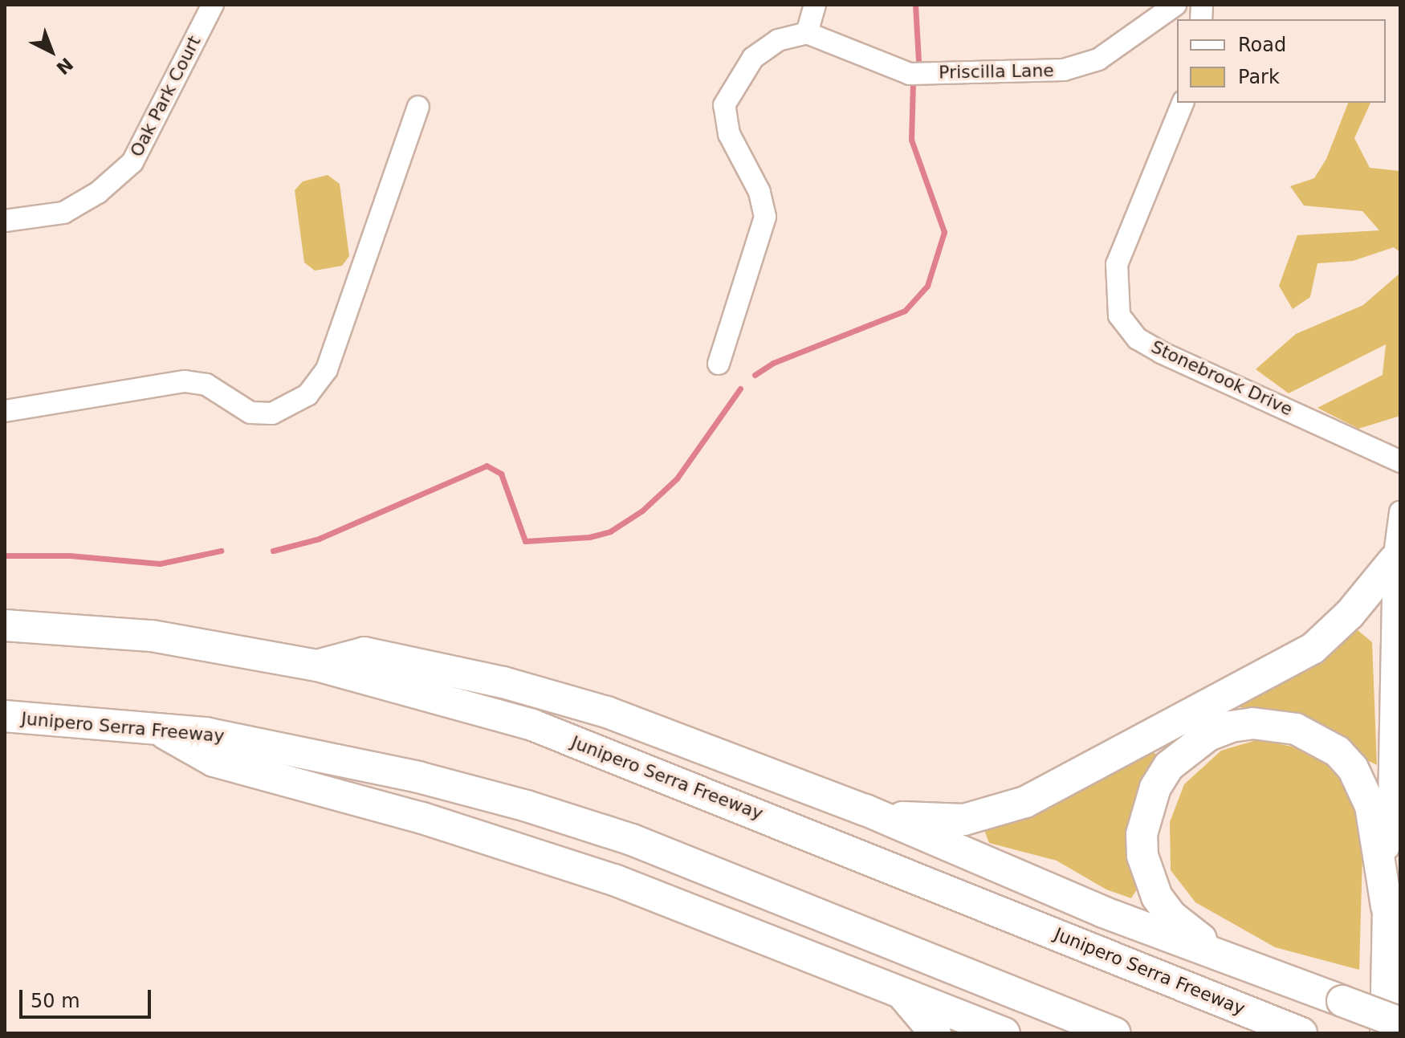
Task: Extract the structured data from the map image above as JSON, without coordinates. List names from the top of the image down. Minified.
{"streets":{"highway":["Junipero Serra Freeway"],"street":["Priscilla Lane","Oak Park Court","Stonebrook Drive"]},"legend":["Road","Park"],"scale_bar":"50 m","north":"bottom right"}
